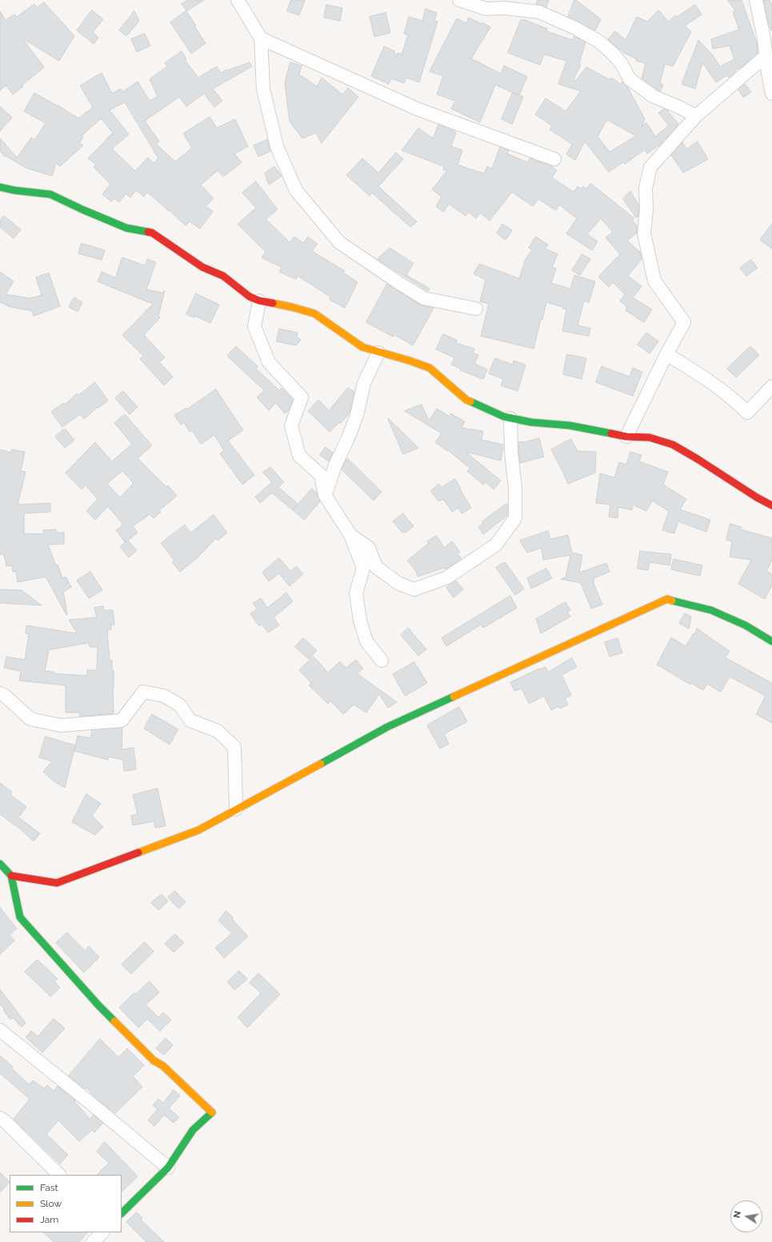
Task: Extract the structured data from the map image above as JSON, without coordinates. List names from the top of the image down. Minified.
{"legend":["Fast","Slow","Jam"],"north":"left"}
